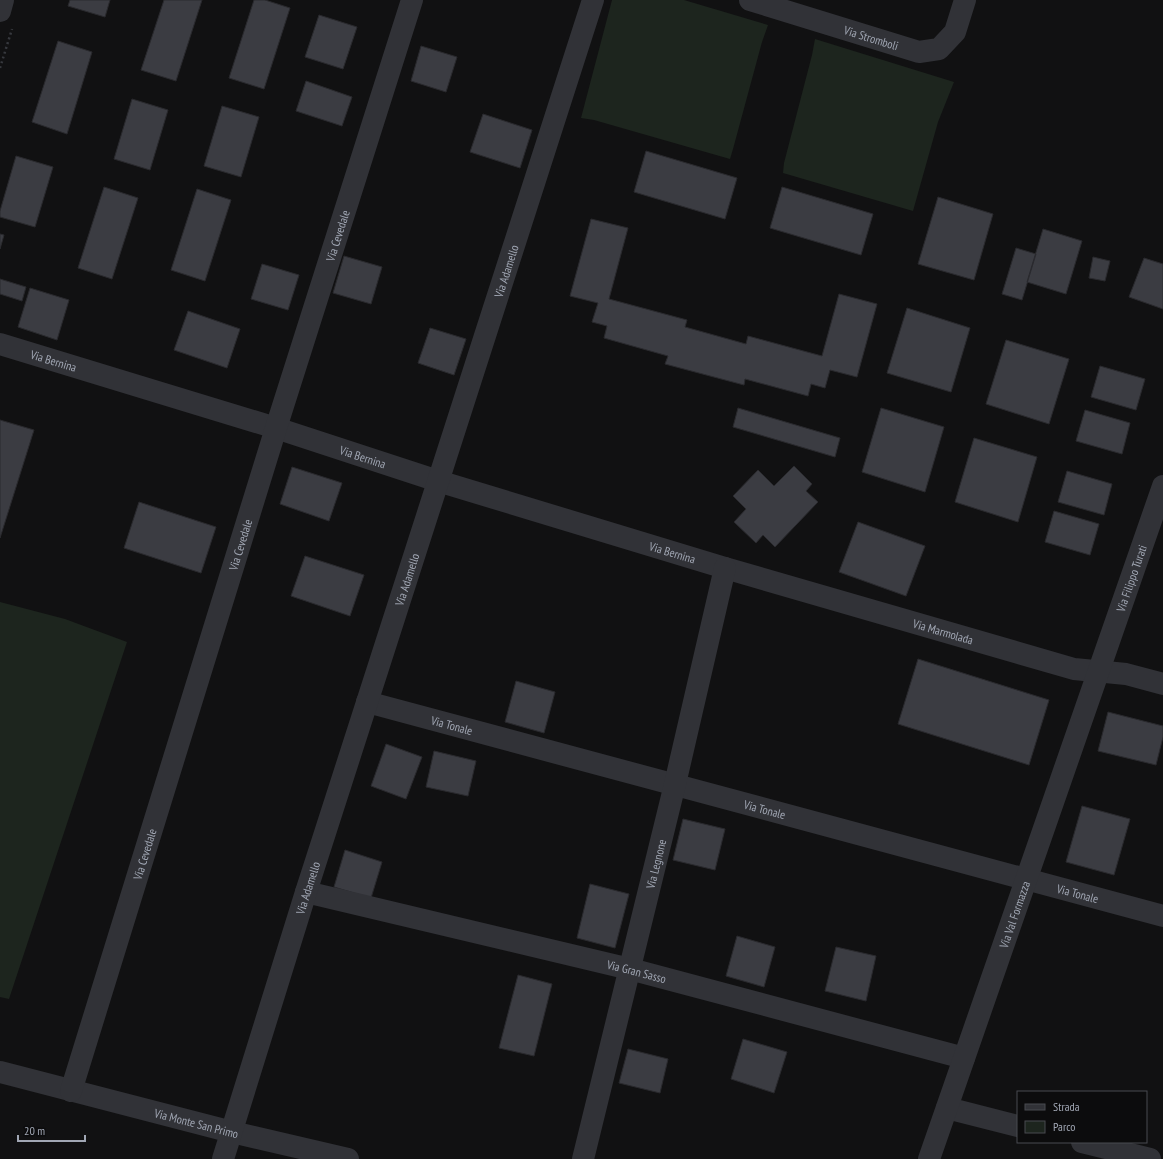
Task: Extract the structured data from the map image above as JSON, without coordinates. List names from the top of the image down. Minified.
{"streets":{"street":["Via Stromboli","Via Cevedale","Via Adamello","Via Bernina","Via Filippo Turati","Via Marmolada","Via Tonale","Via Legnone","Via Val Formazza","Via Gran Sasso","Via Monte San Primo"]},"crossings":[["Via Cevedale","Via Bernina"],["Via Cevedale","Via Monte San Primo"],["Via Adamello","Via Bernina"],["Via Adamello","Via Tonale"],["Via Adamello","Via Gran Sasso"],["Via Adamello","Via Monte San Primo"],["Via Bernina","Via Marmolada"],["Via Bernina","Via Legnone"],["Via Filippo Turati","Via Marmolada"],["Via Filippo Turati","Via Val Formazza"],["Via Marmolada","Via Legnone"],["Via Marmolada","Via Val Formazza"],["Via Tonale","Via Legnone"],["Via Tonale","Via Val Formazza"],["Via Legnone","Via Gran Sasso"],["Via Val Formazza","Via Gran Sasso"]],"legend":["Strada","Parco"],"scale_bar":"20 m"}
